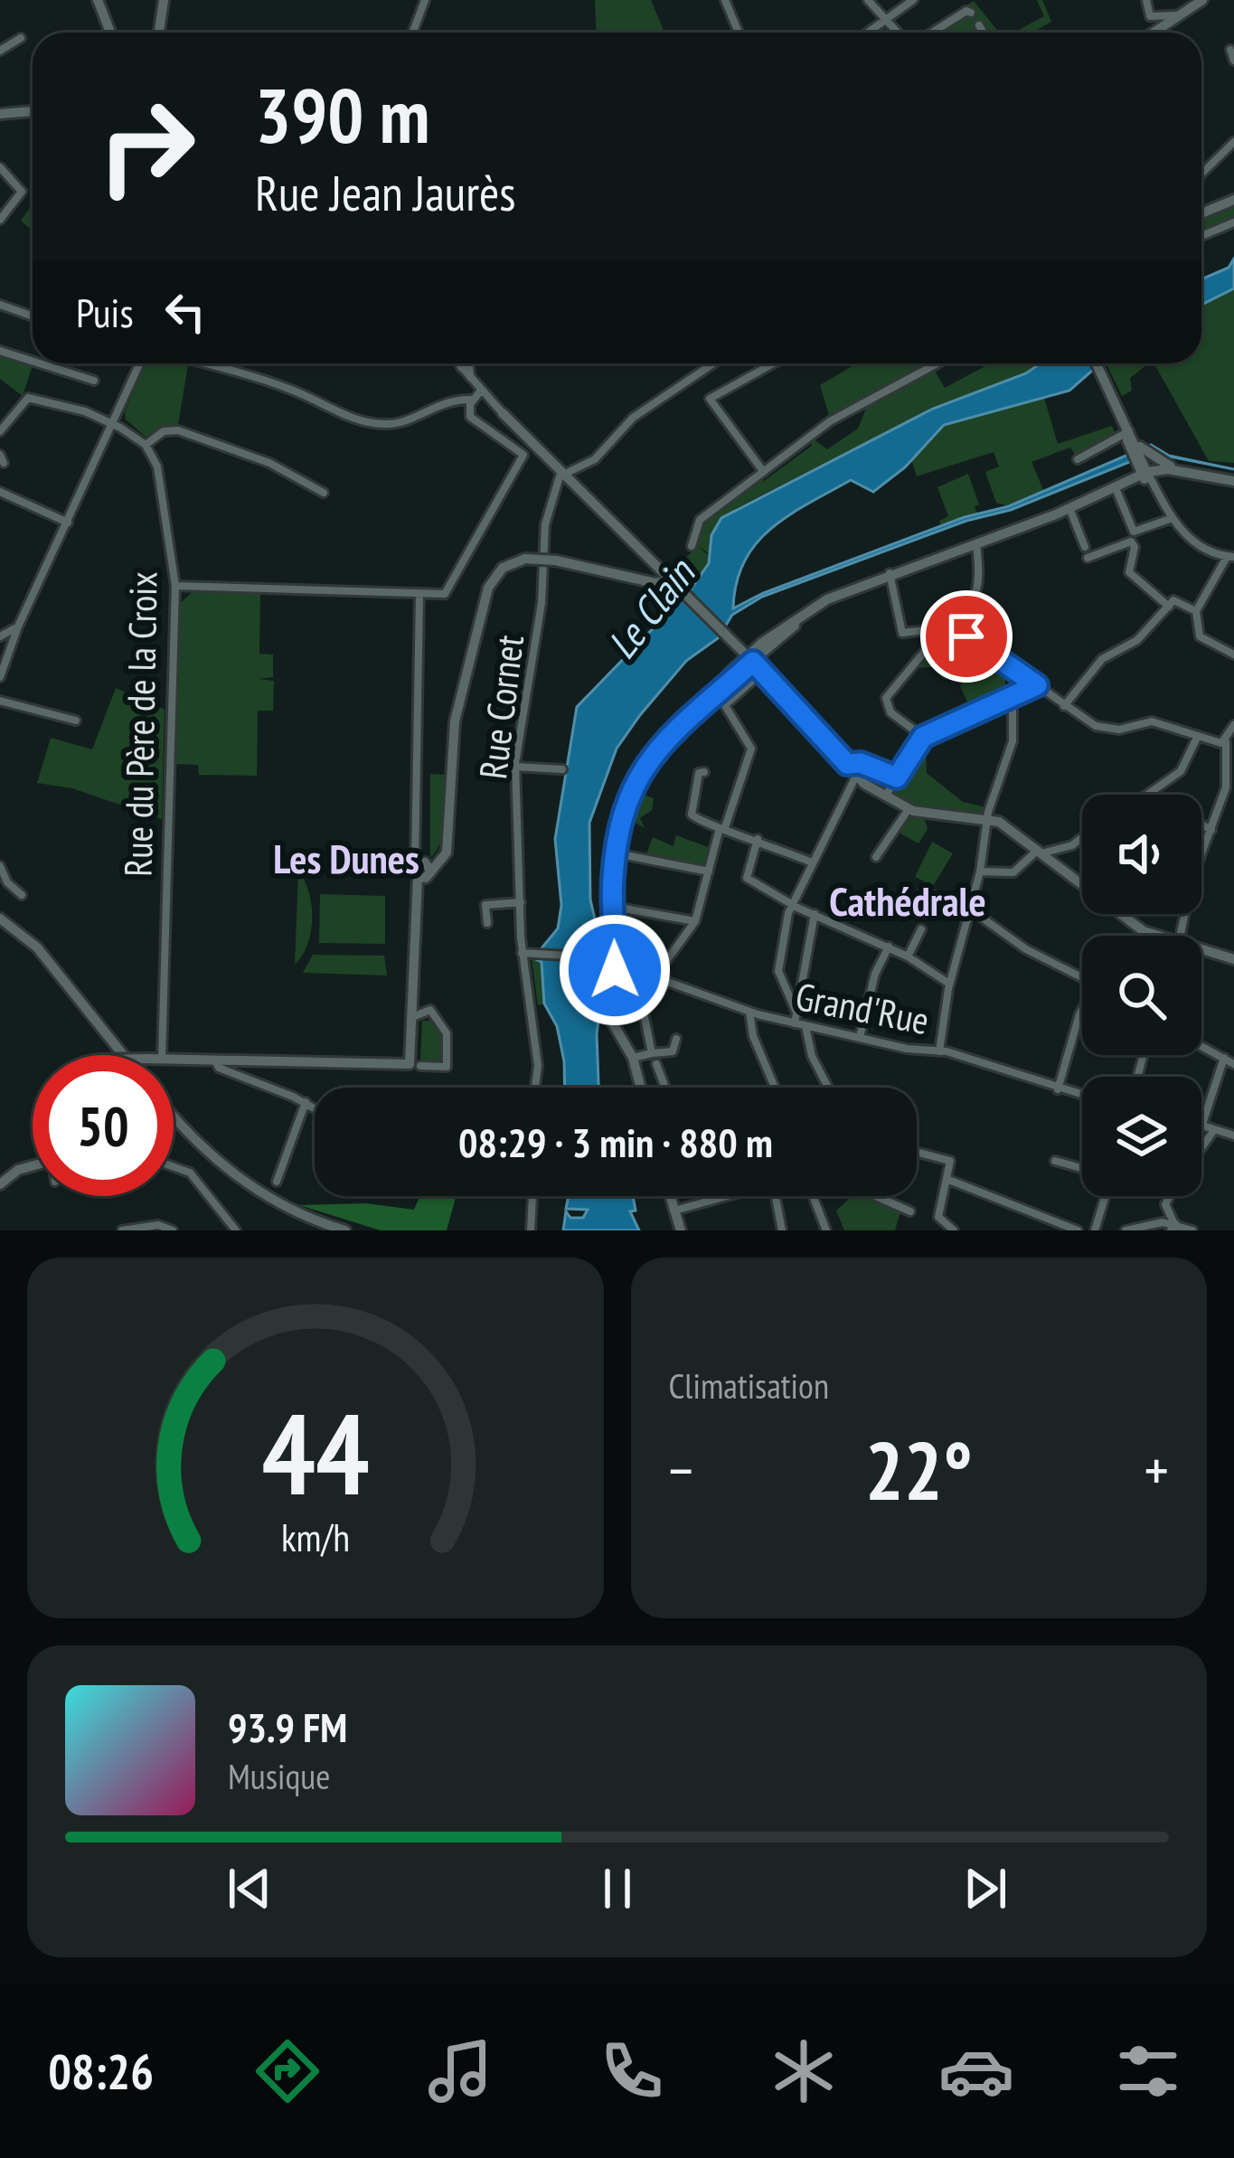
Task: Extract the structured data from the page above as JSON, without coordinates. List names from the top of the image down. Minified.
{"streets":{"street":["Rue Cornet","Rue du Père de la Croix","Grand'Rue"]},"crossings":[["Rue Cornet","Grand'Rue"]],"districts":["Les Dunes","Cathédrale"],"water":["Le Clain"],"page":{"turn":["390 m","Rue Jean Jaurès"],"then":"Puis","limit":"50","trip":"08:29 · 3 min · 880 m","tile":"Climatisation","heat":["−","22°","+"],"song":["93.9 FM","Musique"],"tabs":"08:26","gauge":["44","km/h"]}}
